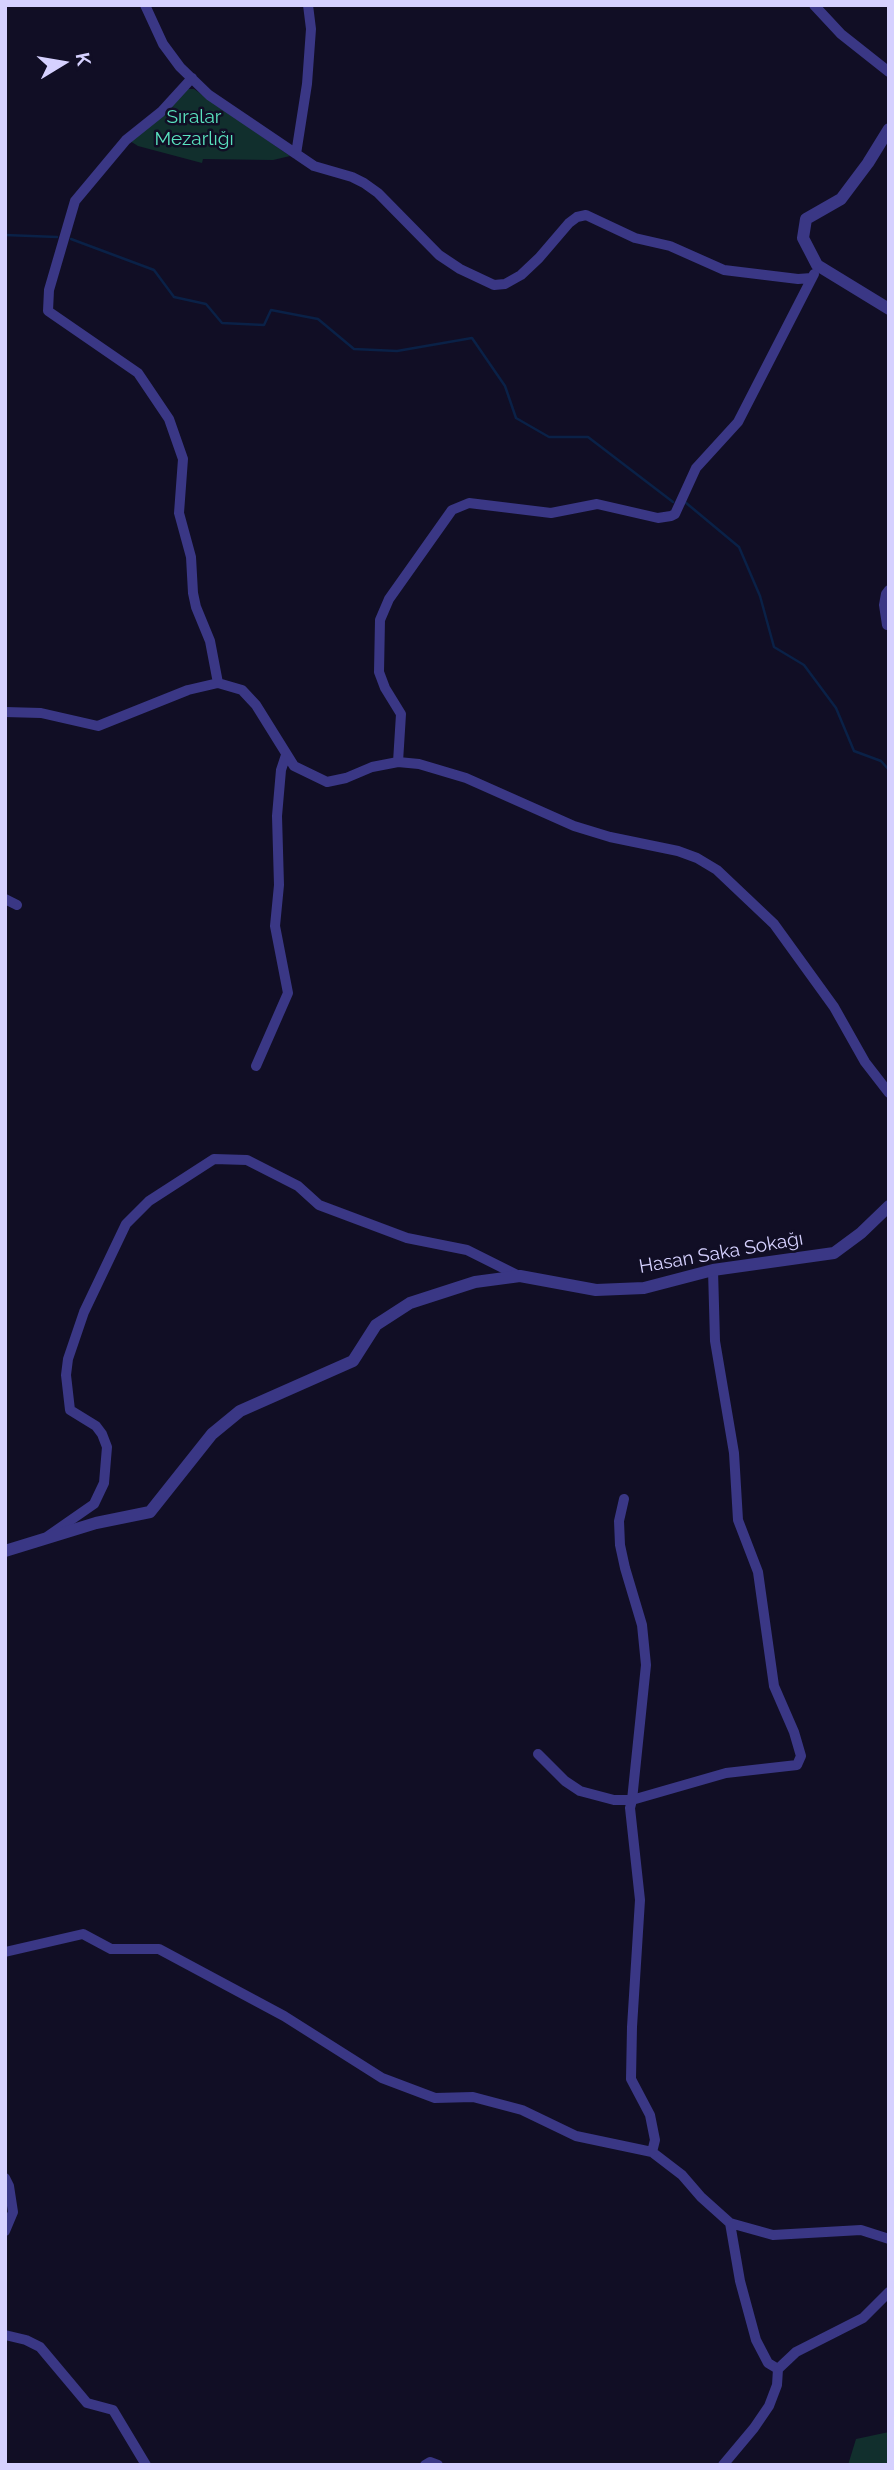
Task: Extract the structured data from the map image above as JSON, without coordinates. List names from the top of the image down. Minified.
{"streets":{"street":["Hasan Saka Sokağı"]},"parks":["Sıralar Mezarlığı"],"north":"right"}
